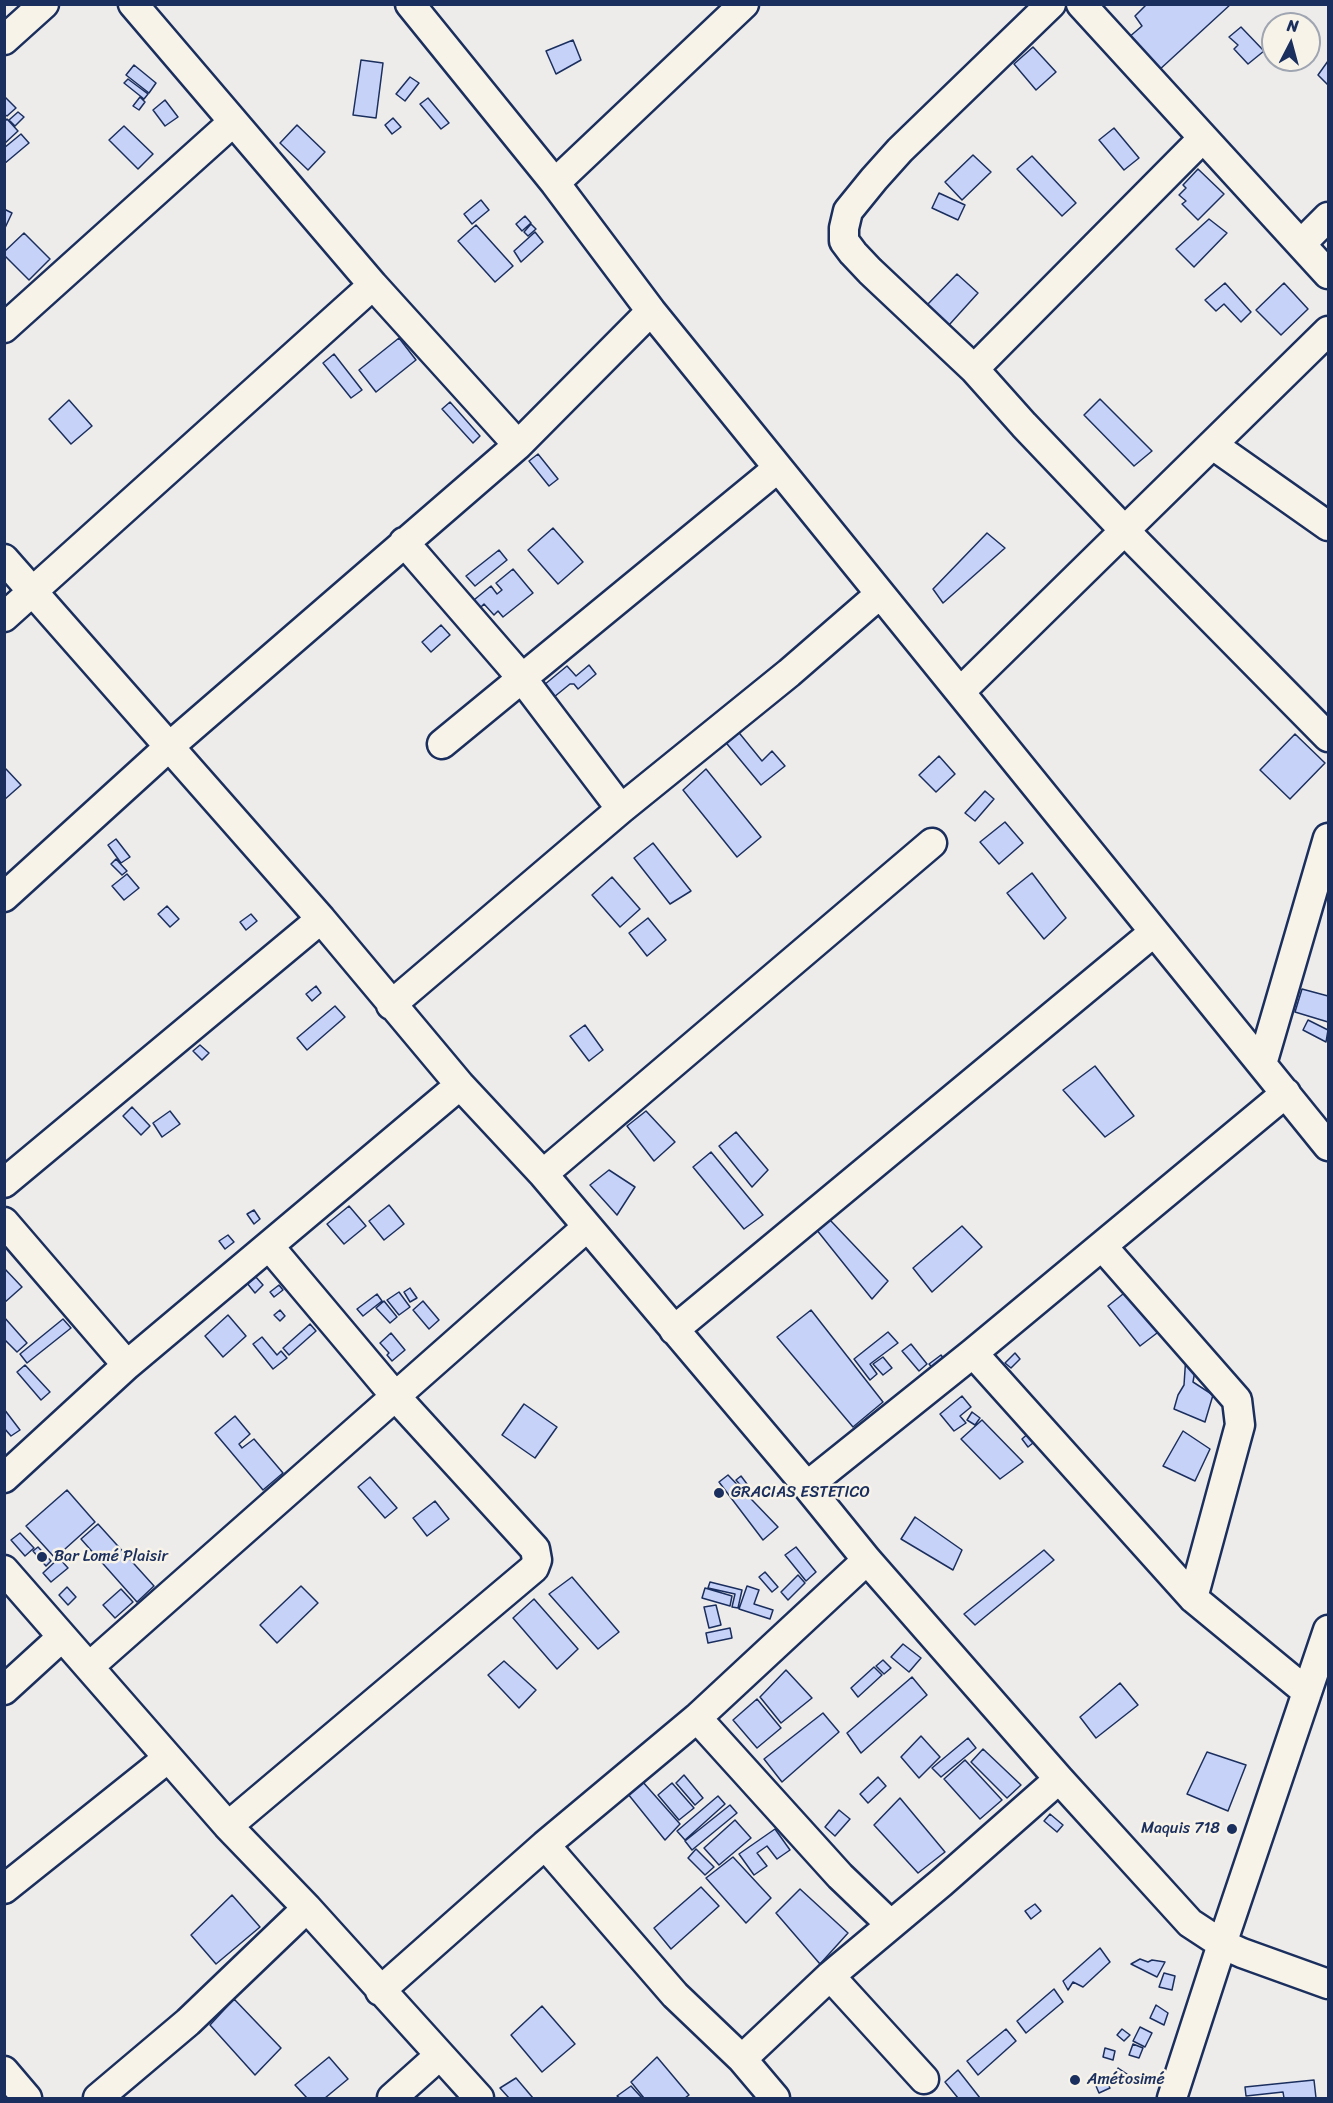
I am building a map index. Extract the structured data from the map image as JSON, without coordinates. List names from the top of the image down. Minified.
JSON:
{"places":["GRACIAS ESTETICO","Bar Lomé Plaisir","Maquis 718","Amétosimé"],"north":"top"}
